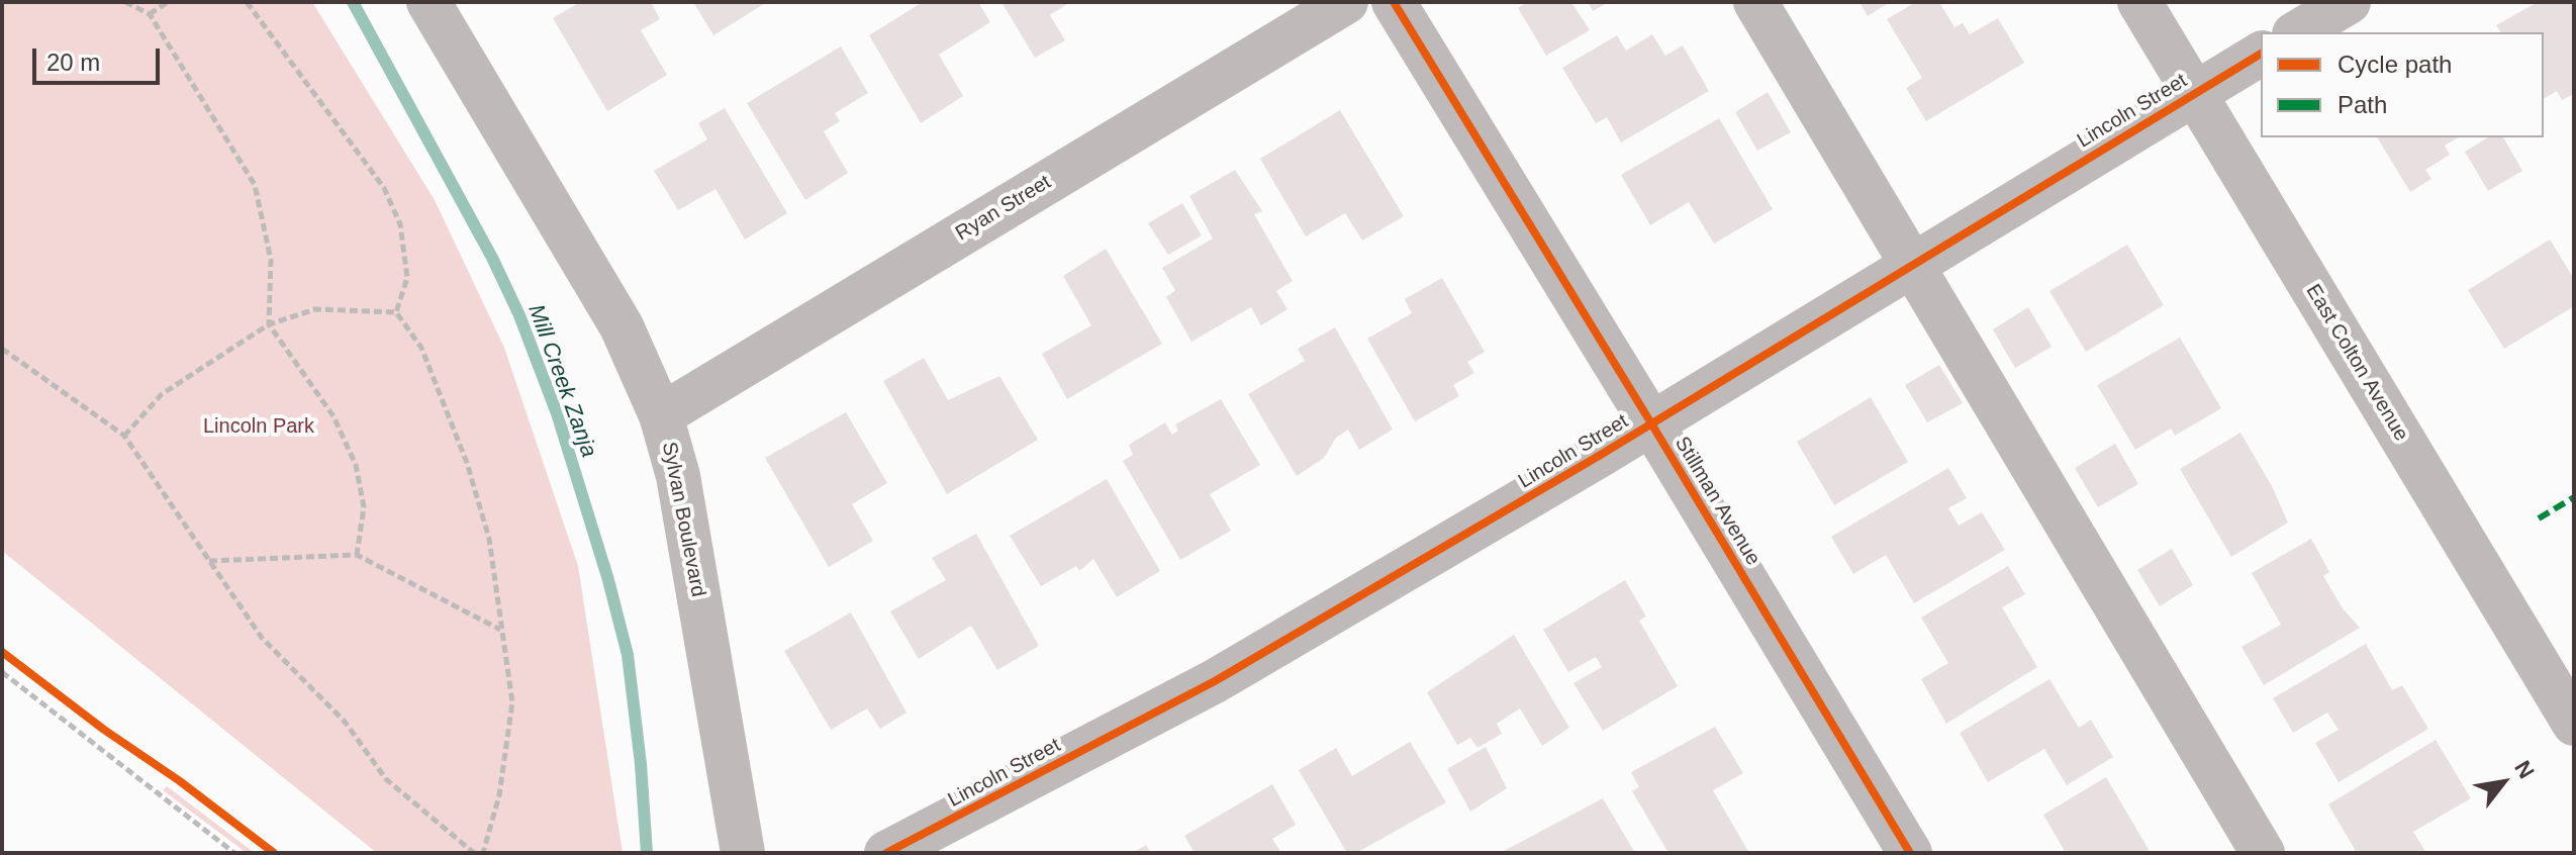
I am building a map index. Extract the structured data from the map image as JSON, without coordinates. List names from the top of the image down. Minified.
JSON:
{"streets":{"street":["Lincoln Street","Ryan Street","East Colton Avenue","Stillman Avenue","Sylvan Boulevard"]},"crossings":[["Lincoln Street","East Colton Avenue"],["Lincoln Street","Stillman Avenue"],["Ryan Street","Sylvan Boulevard"]],"water":["Mill Creek Zanja"],"parks":["Lincoln Park"],"legend":["Cycle path","Path"],"scale_bar":"20 m","north":"top right"}
